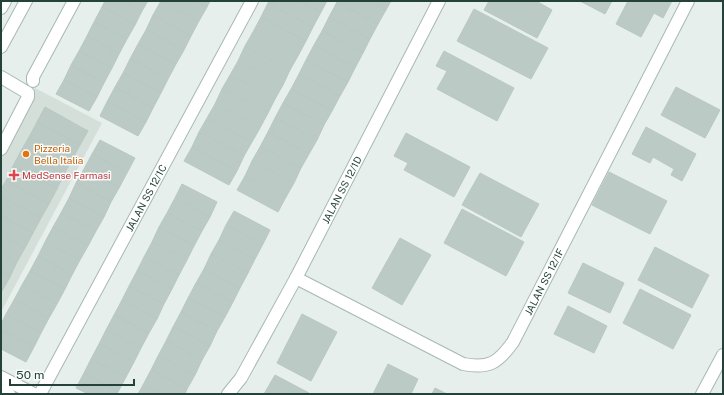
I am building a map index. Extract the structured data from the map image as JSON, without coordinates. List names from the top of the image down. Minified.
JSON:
{"streets":{"street":["JALAN SS 12/1D","JALAN SS 12/1C","JALAN SS 12/1F"]},"crossings":[["JALAN SS 12/1D","JALAN SS 12/1F"]],"places":{"other":["Pizzeria Bella Italia"],"health":["MedSense Farmasi"]},"scale_bar":"50 m"}
